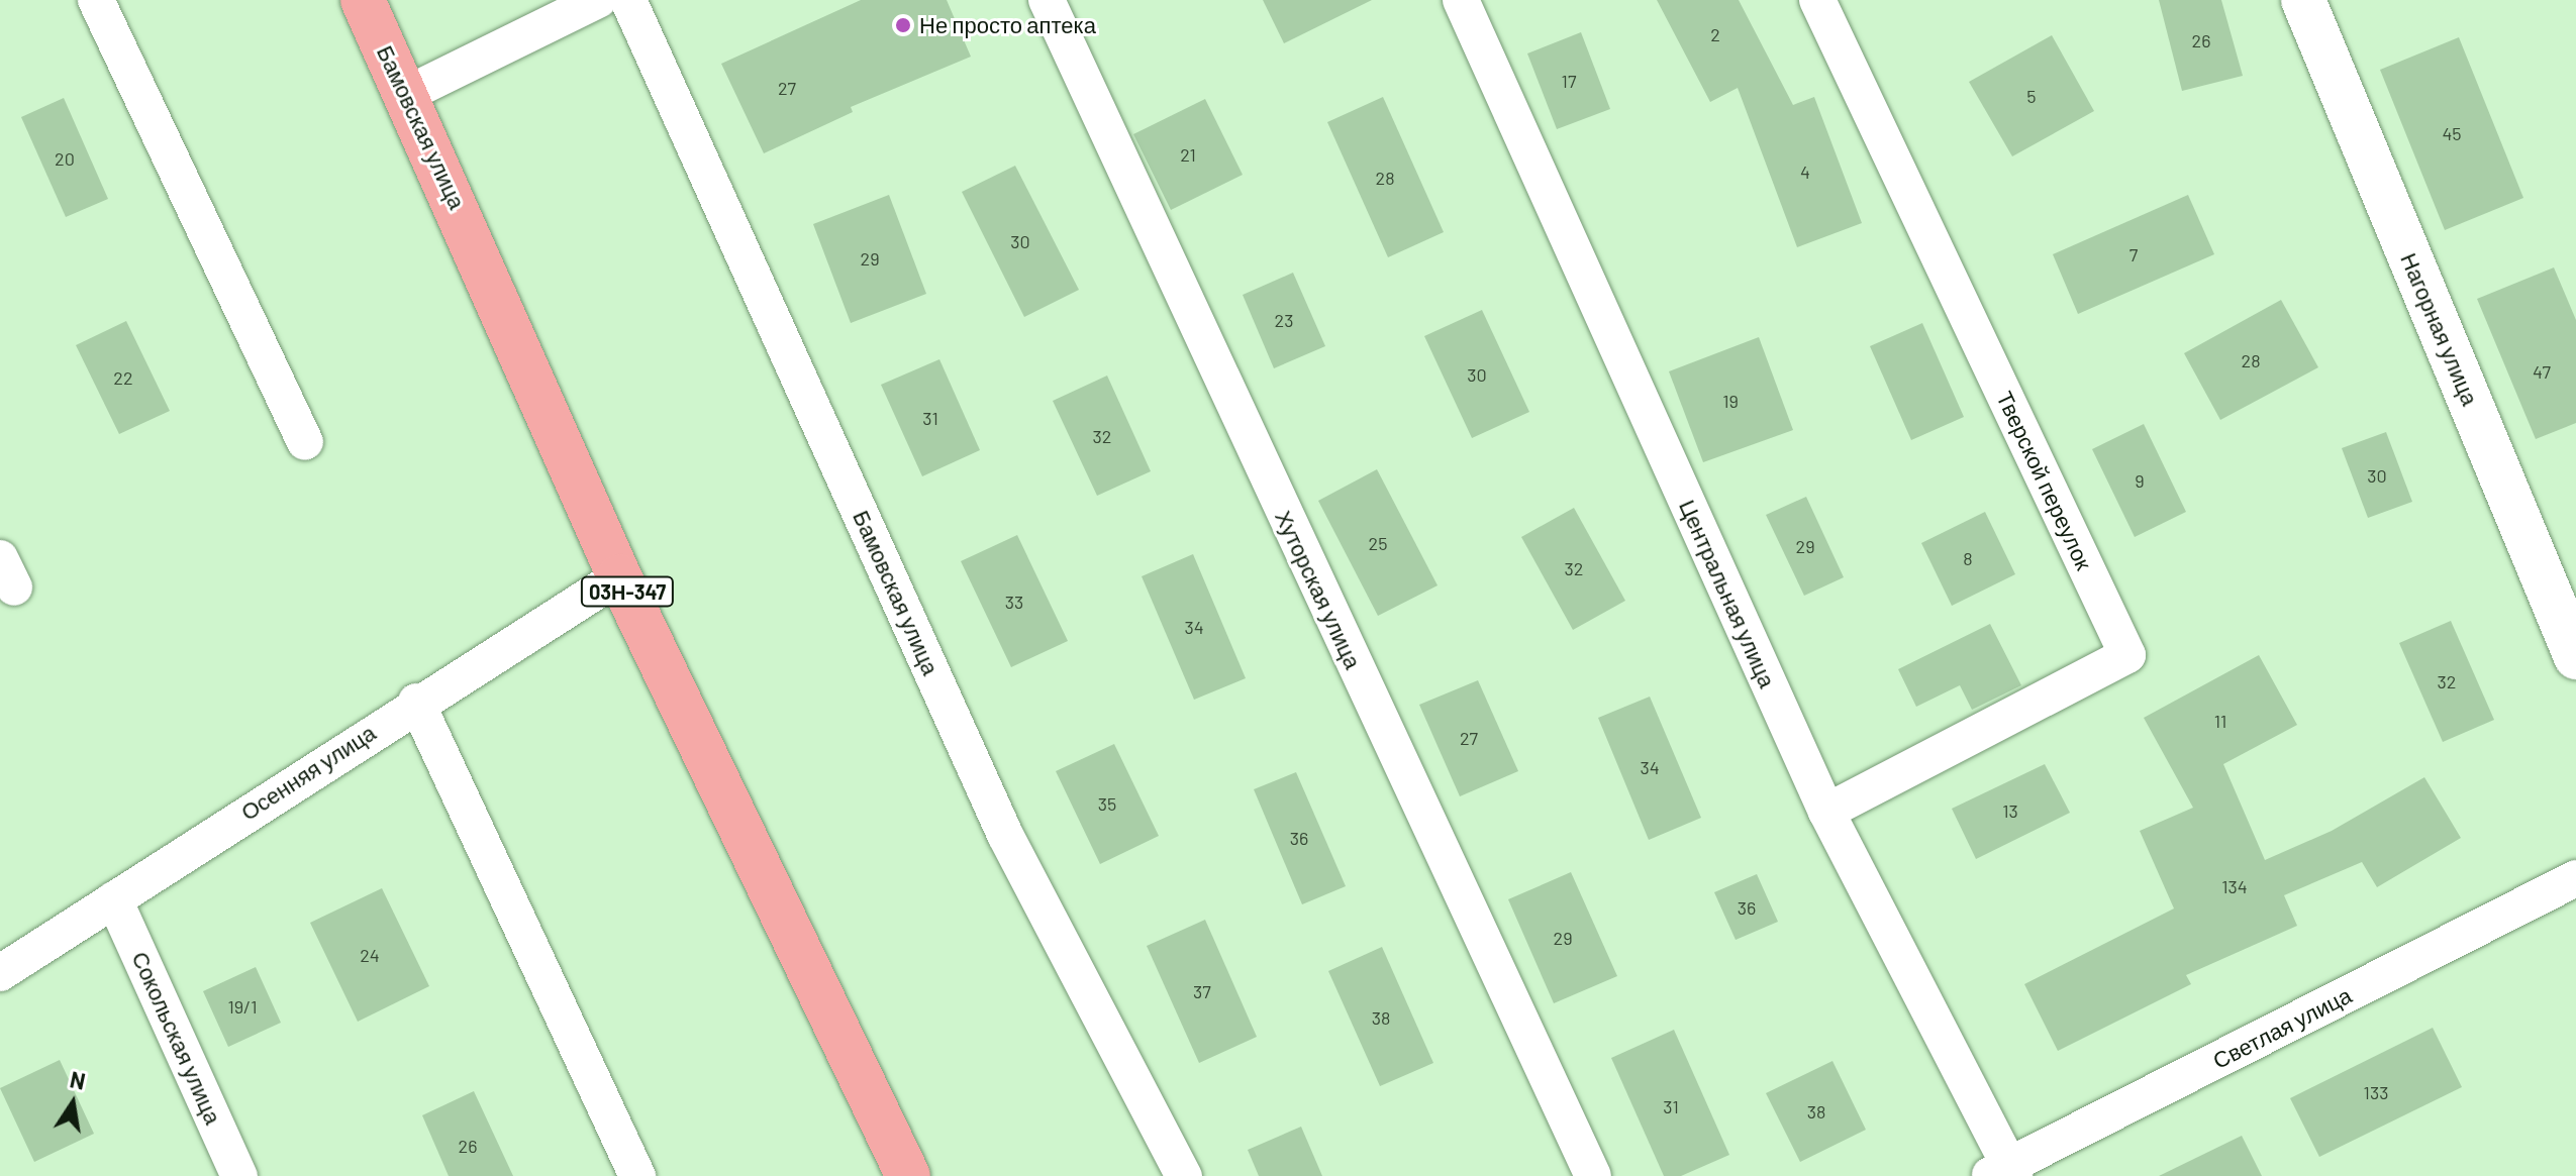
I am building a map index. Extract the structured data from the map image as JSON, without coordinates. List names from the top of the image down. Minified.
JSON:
{"streets":{"main road":["Бамовская улица","03Н-347"],"street":["Нагорная улица","Тверской переулок","Хуторская улица","Центральная улица","Осенняя улица","Светлая улица","Сокольская улица"]},"crossings":[["Бамовская улица","Осенняя улица"],["Тверской переулок","Центральная улица"],["Центральная улица","Светлая улица"],["Осенняя улица","Сокольская улица"]],"places":["Не просто аптека"],"house_numbers":["2","26","17","27","5","45","21","20","4","28","30","7","29","23","28","47","30","22","19","31","32","30","9","25","29","8","32","33","34","32","11","27","34","35","13","36","134","36","29","24","37","19/1","38","133","31","38","26"],"north":"top"}
